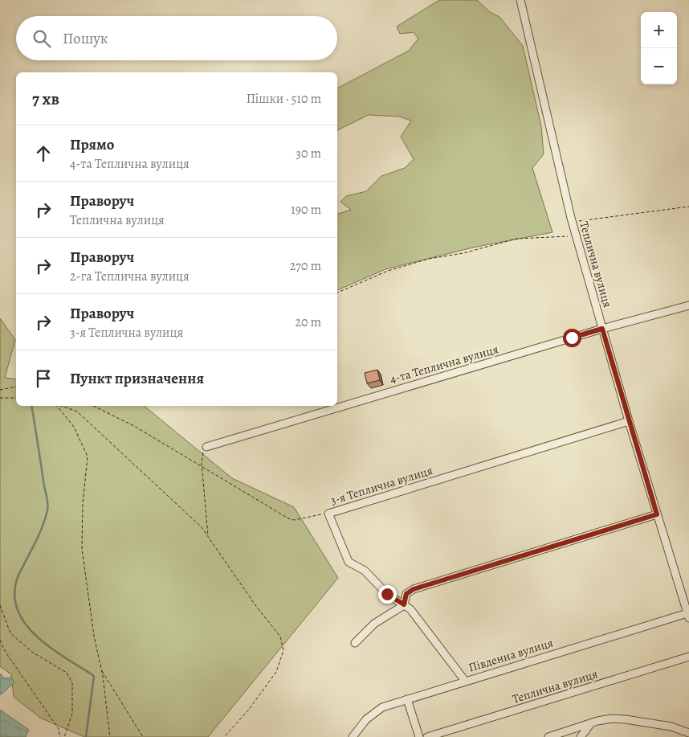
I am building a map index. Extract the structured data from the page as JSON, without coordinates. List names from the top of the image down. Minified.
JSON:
{"streets":{"street":["Теплична вулиця","4-та Теплична вулиця","3-я Теплична вулиця","Південна вулиця"]},"crossings":[["Теплична вулиця","4-та Теплична вулиця"],["Теплична вулиця","3-я Теплична вулиця"],["Теплична вулиця","Південна вулиця"],["3-я Теплична вулиця","Південна вулиця"]],"page":{"map_buttons":["+","−"],"search":"Пошук","heading":["7 хв","Пішки · 510 m"],"list":[["Прямо","4-та Теплична вулиця","30 m"],["Праворуч","Теплична вулиця","190 m"],["Праворуч","2-га Теплична вулиця","270 m"],["Праворуч","3-я Теплична вулиця","20 m"],"Пункт призначення"]}}
